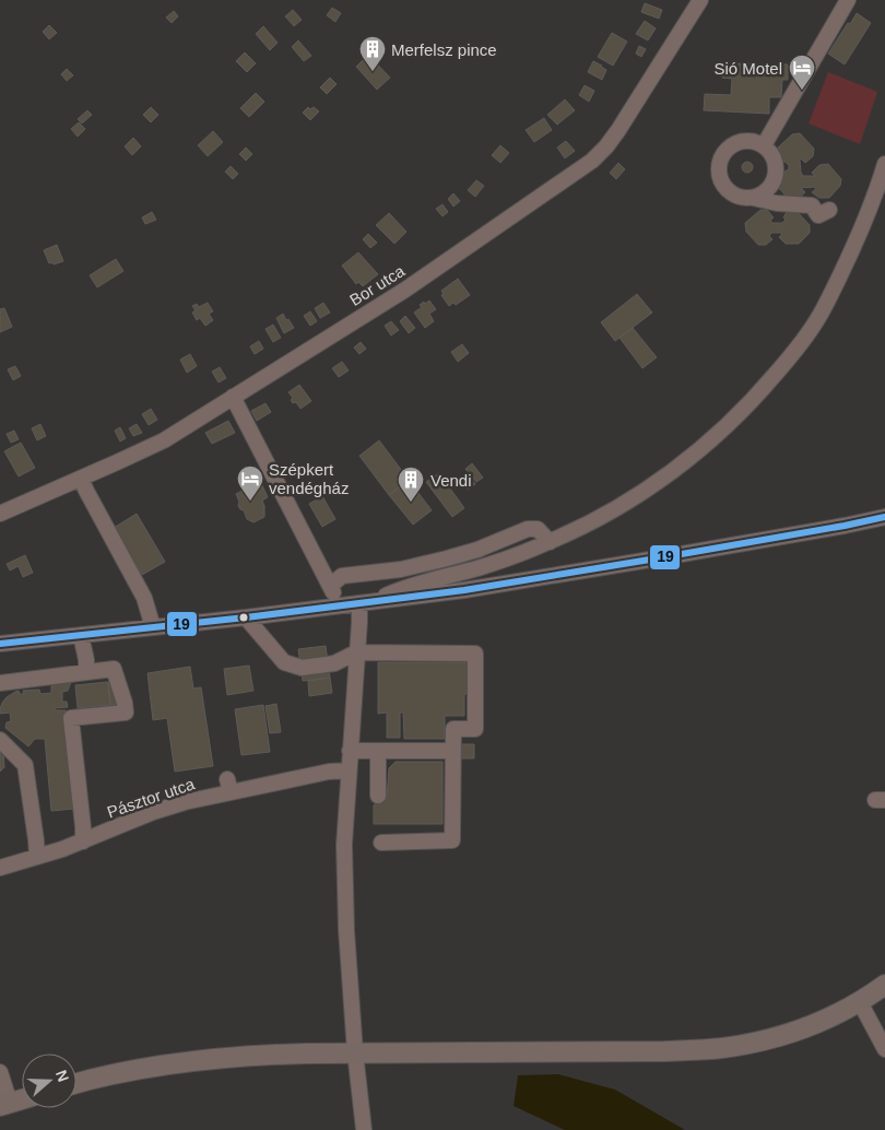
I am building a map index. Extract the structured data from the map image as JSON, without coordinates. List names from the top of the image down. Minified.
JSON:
{"streets":{"street":["Bor utca","Pásztor utca"]},"places":{"building":["Merfelsz pince","Vendi"],"hotel":["Sió Motel","Szépkert vendégház"]},"lines":["transit line 19"],"north":"right"}
